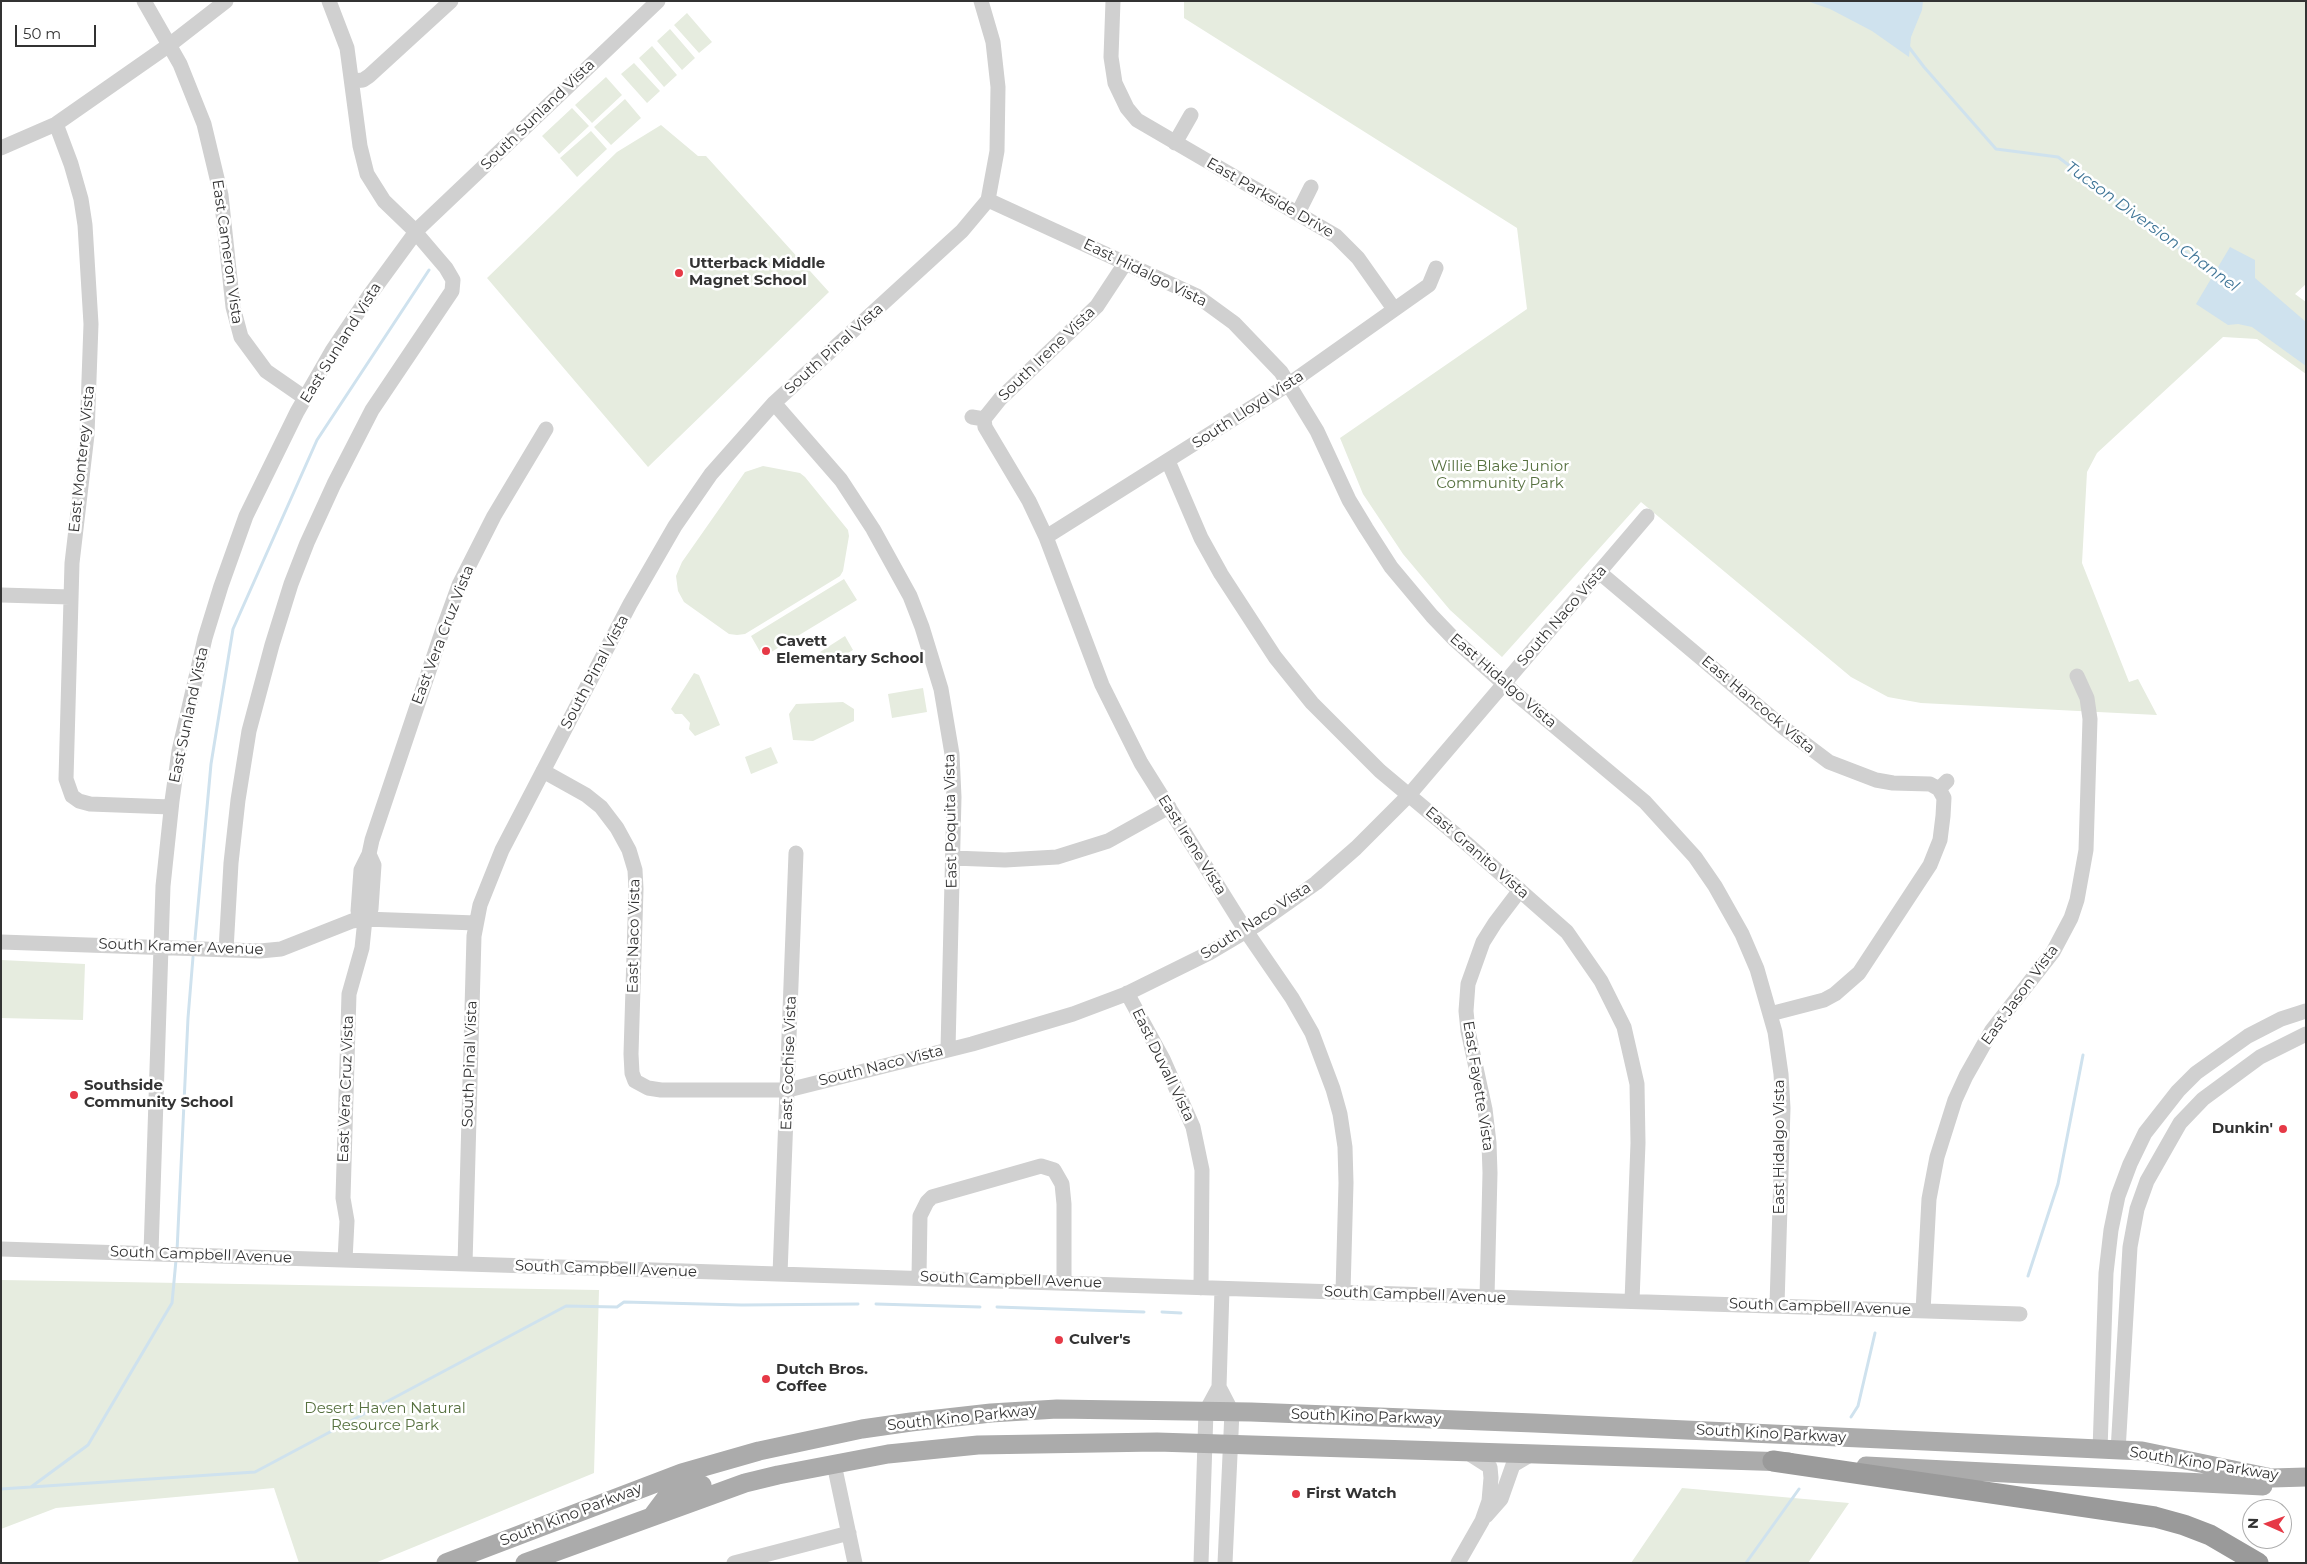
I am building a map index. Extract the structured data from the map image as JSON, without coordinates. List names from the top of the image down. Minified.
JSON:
{"streets":{"main road":["South Kino Parkway"],"street":["South Sunland Vista","East Parkside Drive","East Cameron Vista","East Hidalgo Vista","East Sunland Vista","South Pinal Vista","South Irene Vista","South Lloyd Vista","East Monterey Vista","South Naco Vista","East Vera Cruz Vista","East Hancock Vista","East Poquita Vista","East Irene Vista","East Granito Vista","East Naco Vista","South Kramer Avenue","East Jason Vista","East Cochise Vista","East Duvall Vista","East Fayette Vista","South Campbell Avenue"]},"crossings":[["South Sunland Vista","East Sunland Vista"],["East Parkside Drive","South Lloyd Vista"],["East Cameron Vista","East Sunland Vista"],["East Hidalgo Vista","South Pinal Vista"],["East Hidalgo Vista","South Irene Vista"],["East Hidalgo Vista","South Lloyd Vista"],["East Hidalgo Vista","South Naco Vista"],["East Hidalgo Vista","East Hancock Vista"],["East Hidalgo Vista","South Campbell Avenue"],["East Sunland Vista","East Monterey Vista"],["East Sunland Vista","South Kramer Avenue"],["East Sunland Vista","South Campbell Avenue"],["South Pinal Vista","East Poquita Vista"],["South Pinal Vista","East Naco Vista"],["South Pinal Vista","South Kramer Avenue"],["South Pinal Vista","South Campbell Avenue"],["South Irene Vista","East Irene Vista"],["South Lloyd Vista","East Irene Vista"],["South Lloyd Vista","East Granito Vista"],["South Naco Vista","East Hancock Vista"],["South Naco Vista","East Poquita Vista"],["South Naco Vista","East Irene Vista"],["South Naco Vista","East Granito Vista"],["South Naco Vista","East Naco Vista"],["South Naco Vista","East Cochise Vista"],["South Naco Vista","East Duvall Vista"],["East Vera Cruz Vista","South Kramer Avenue"],["East Vera Cruz Vista","South Campbell Avenue"],["East Irene Vista","South Campbell Avenue"],["East Granito Vista","East Fayette Vista"],["East Granito Vista","South Campbell Avenue"],["East Jason Vista","South Campbell Avenue"],["East Cochise Vista","South Campbell Avenue"],["East Duvall Vista","South Campbell Avenue"],["East Fayette Vista","South Campbell Avenue"]],"water":["Tucson Diversion Channel"],"parks":["Willie Blake Junior Community Park","Desert Haven Natural Resource Park"],"places":["Utterback Middle Magnet School","Cavett Elementary School","Southside Community School","Dunkin'","Culver's","Dutch Bros. Coffee","First Watch"],"scale_bar":"50 m","north":"left"}
